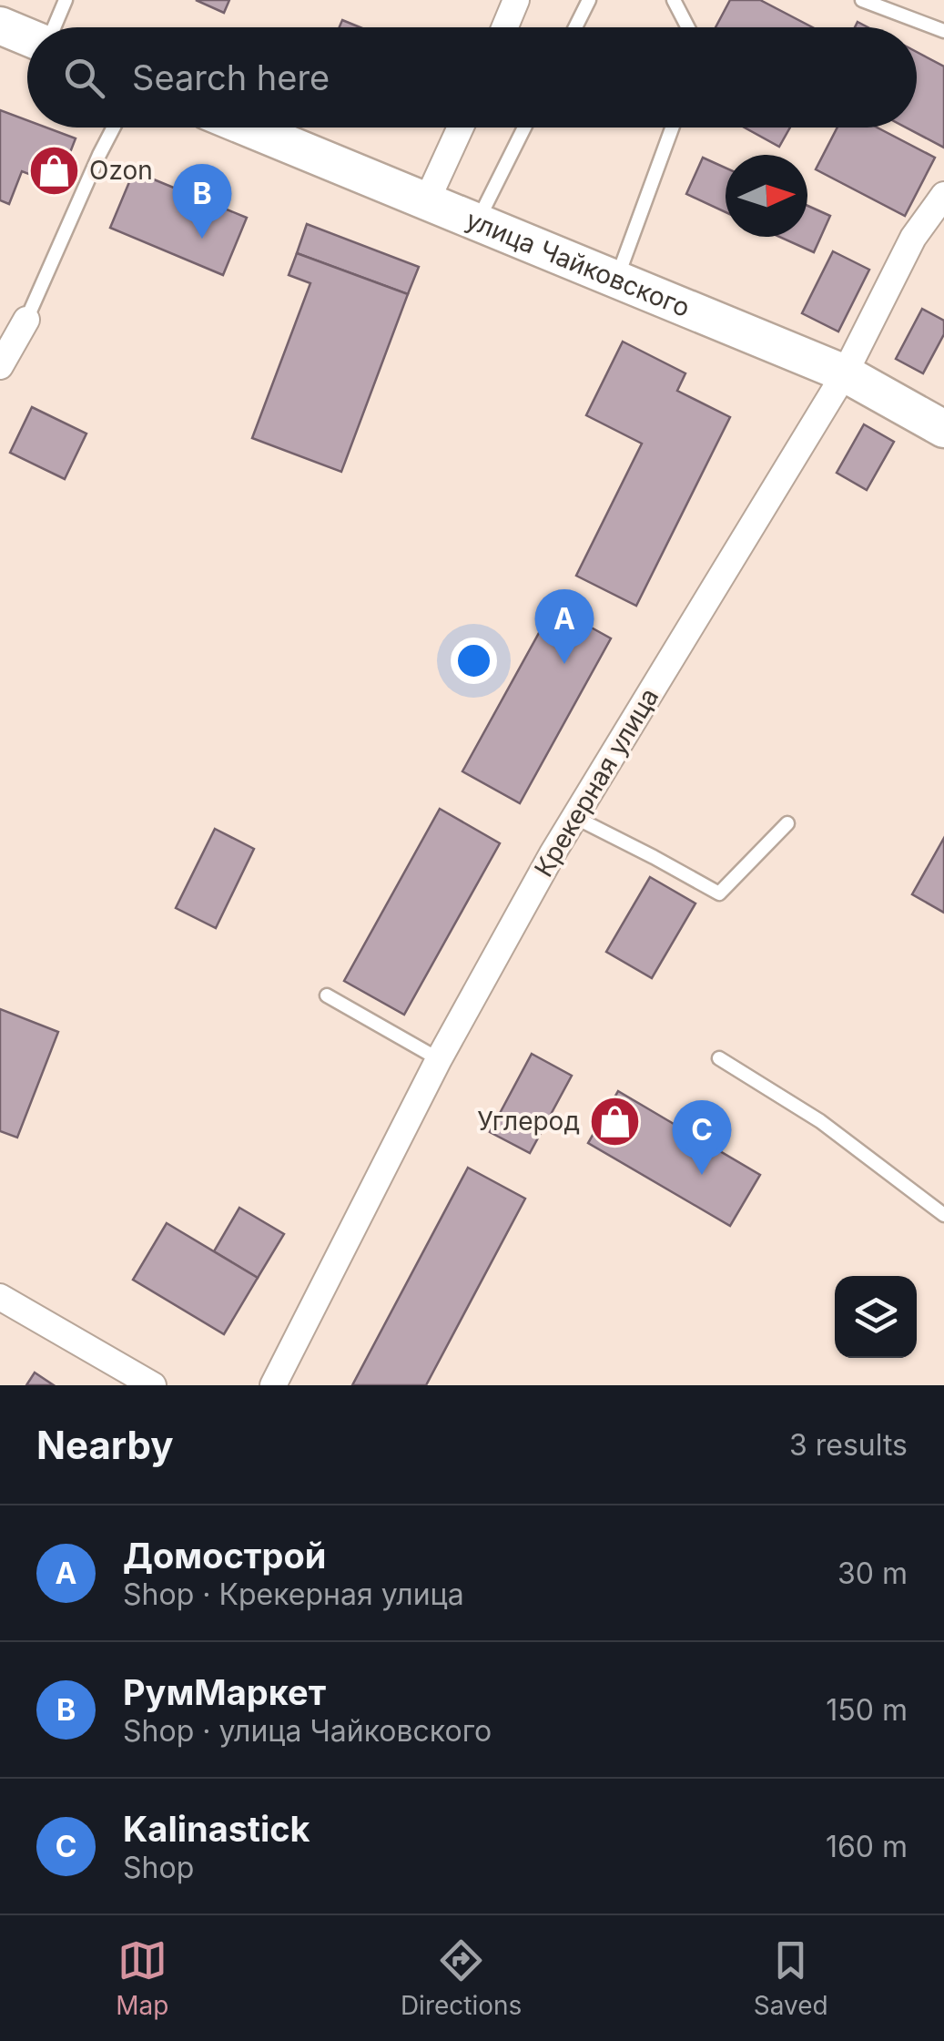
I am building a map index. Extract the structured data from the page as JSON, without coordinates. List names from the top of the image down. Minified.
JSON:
{"streets":{"main road":["улица Чайковского"],"street":["Крекерная улица"]},"crossings":[["улица Чайковского","Крекерная улица"]],"places":{"shop":["Ozon","Углерод"]},"north":"right","page":{"search":"Search here","pins":["B","A","C"],"heading":["Nearby","3 results"],"list":[{"mark":"A","name":"Домострой","note":"Shop · Крекерная улица","value":"30 m"},{"mark":"B","name":"РумМаркет","note":"Shop · улица Чайковского","value":"150 m"},{"mark":"C","name":"Kalinastick","note":"Shop","value":"160 m"}],"nav":["Map","Directions","Saved"]}}
